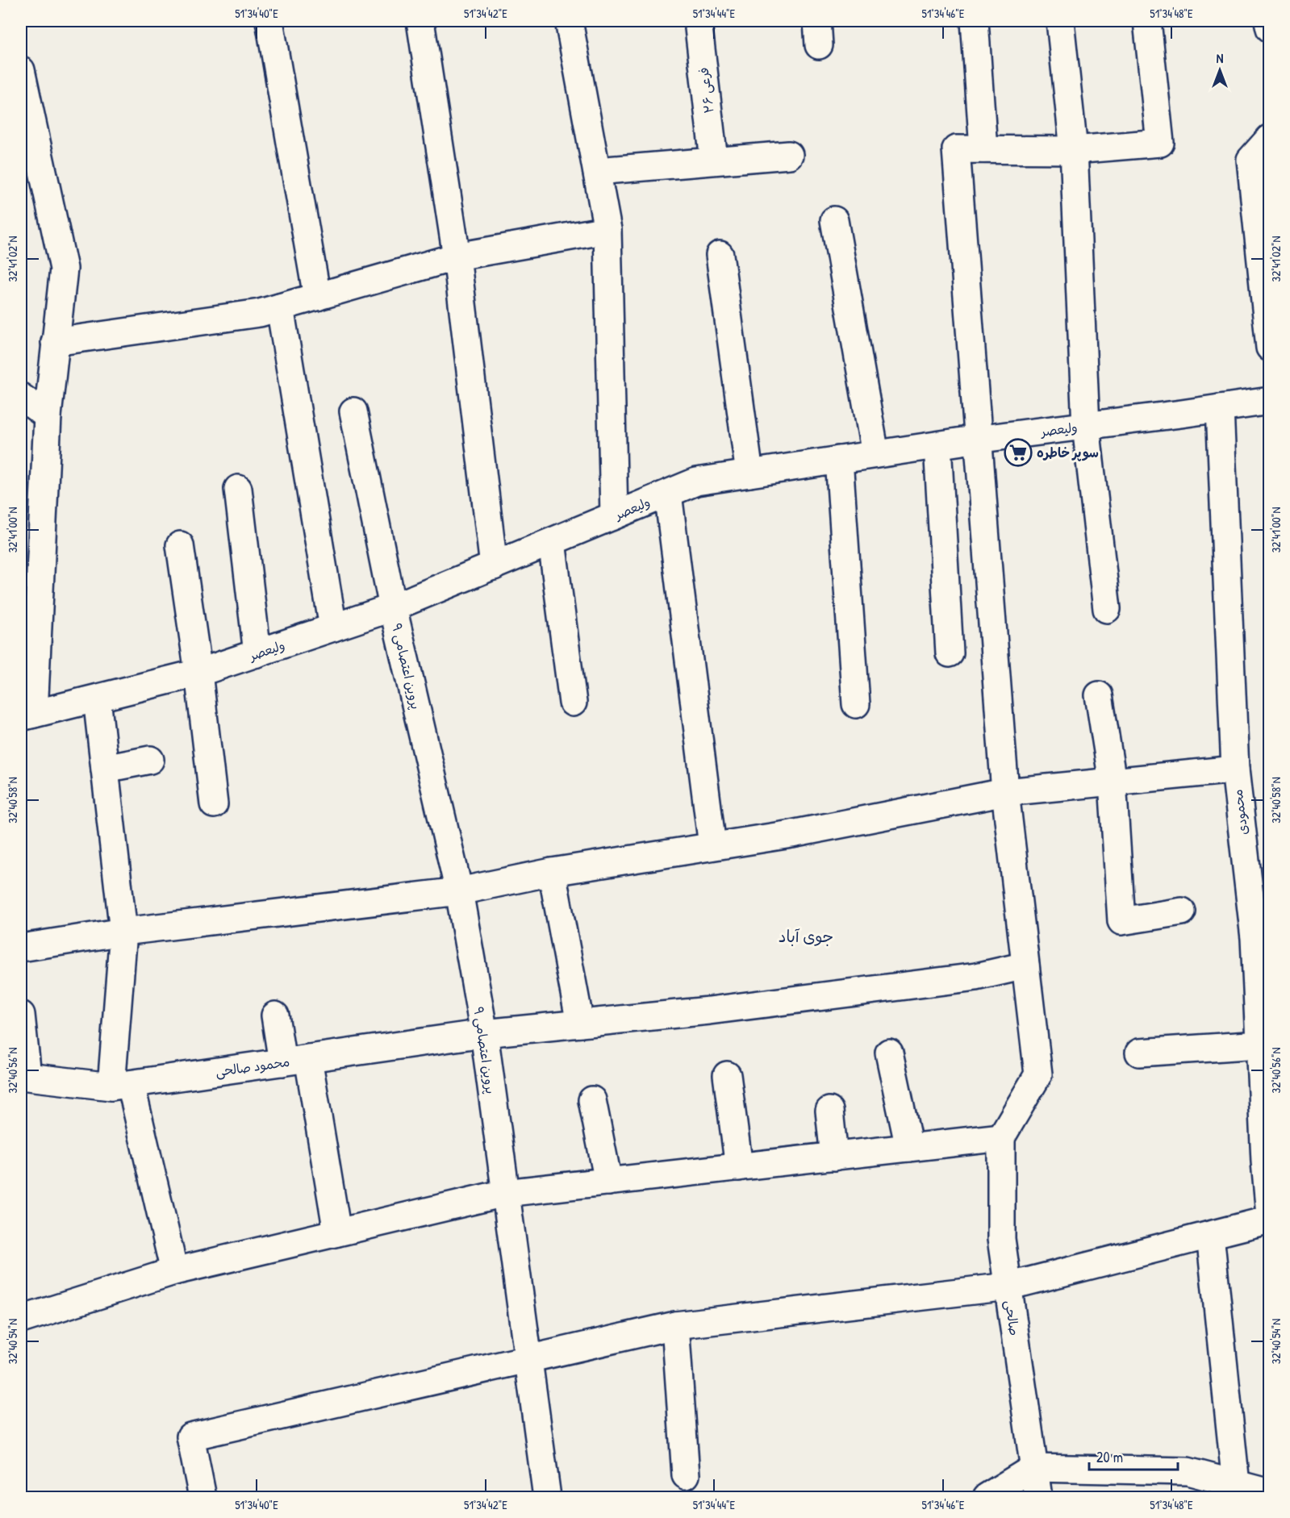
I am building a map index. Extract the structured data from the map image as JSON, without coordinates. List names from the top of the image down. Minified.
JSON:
{"streets":{"street":["فرعی ۲۶","ولیعصر","پروین اعتصامی ۹","محمودی","محمود صالحی","صالحی"]},"crossings":[["ولیعصر","پروین اعتصامی ۹"],["ولیعصر","محمودی"],["پروین اعتصامی ۹","محمود صالحی"]],"districts":["جوی آباد"],"places":{"supermarket":["سوپر خاطره"]},"scale_bar":"20 m","north":"top","coordinates":["51°34'40\"E","51°34'42\"E","51°34'44\"E","51°34'46\"E","51°34'48\"E","32°41'02\"N","32°41'00\"N","32°40'58\"N","32°40'56\"N","32°40'54\"N"]}
